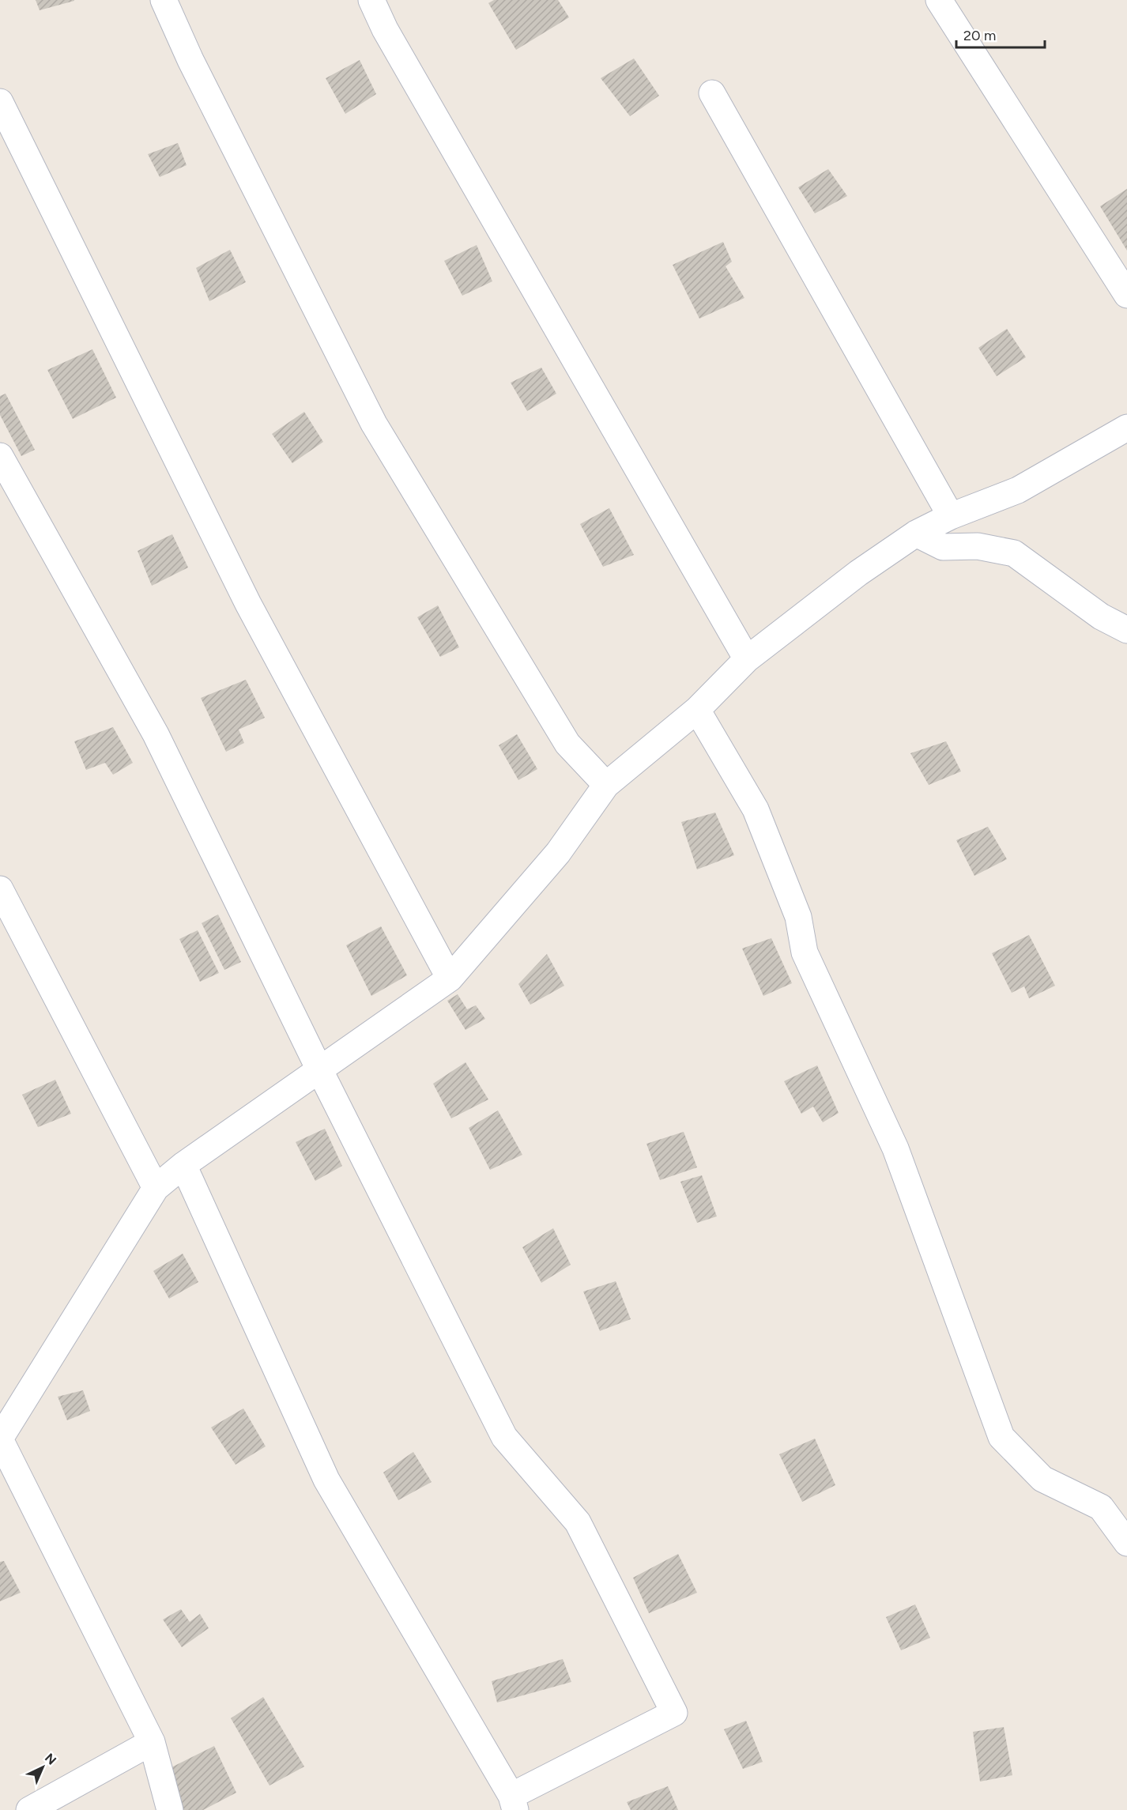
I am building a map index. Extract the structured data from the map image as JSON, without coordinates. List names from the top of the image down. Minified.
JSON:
{"scale_bar":"20 m","north":"top right"}
